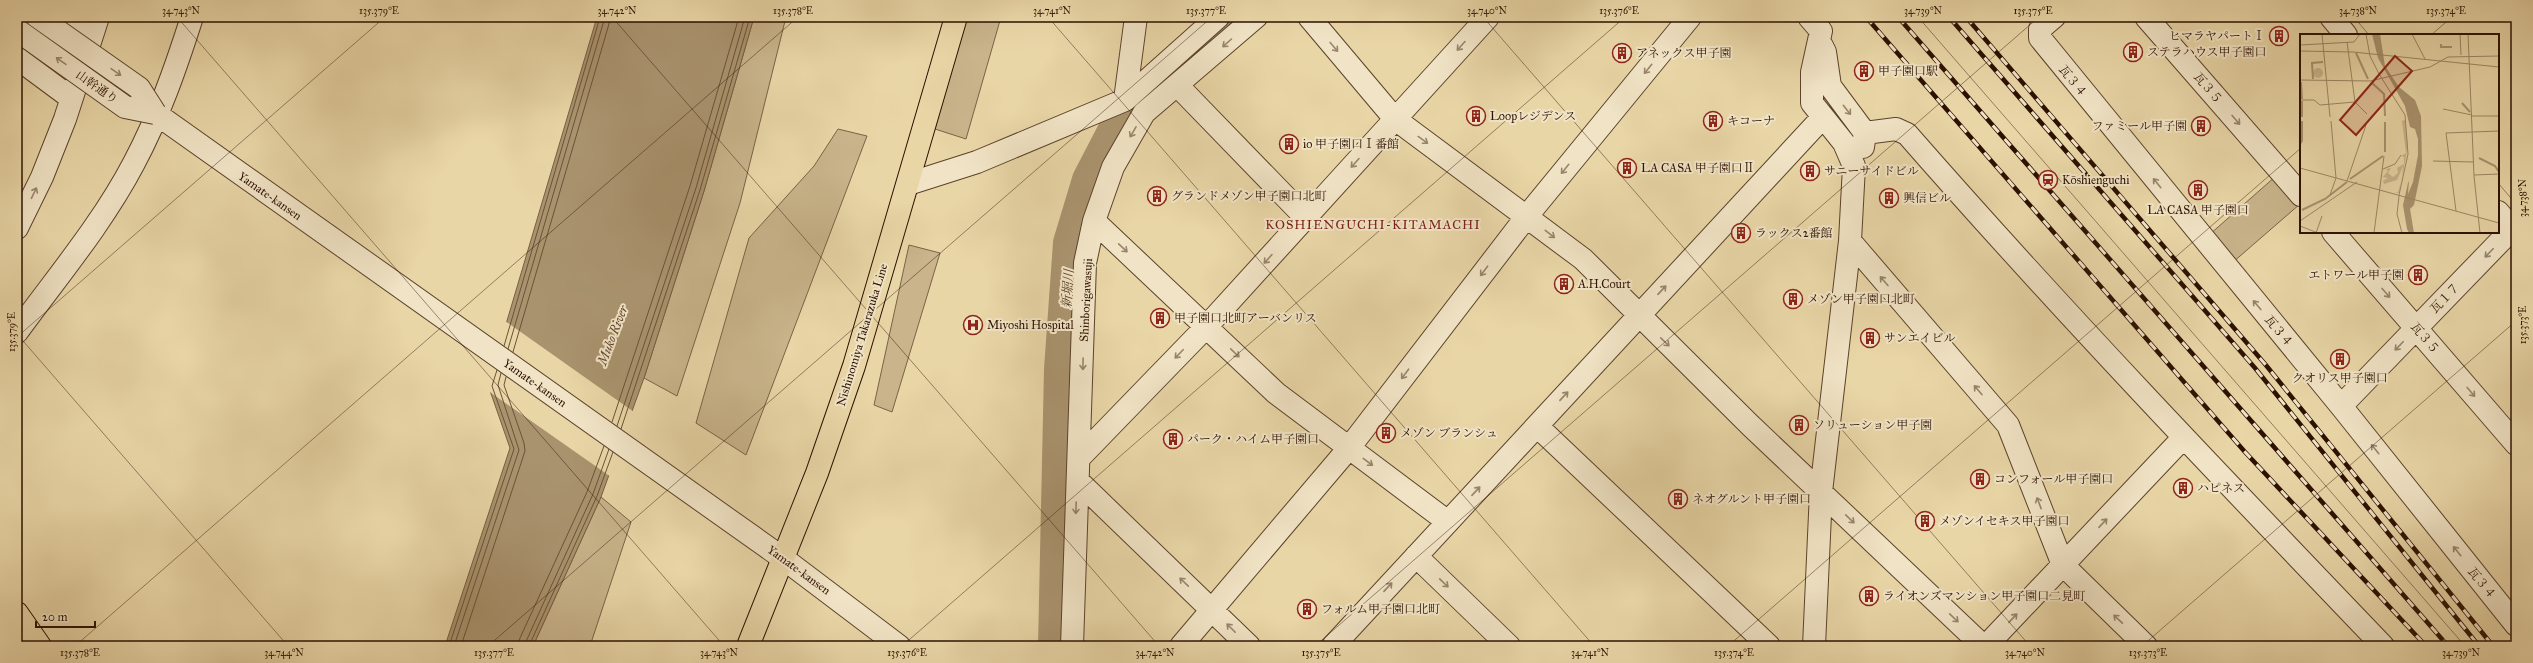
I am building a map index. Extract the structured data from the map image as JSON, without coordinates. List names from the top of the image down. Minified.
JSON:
{"streets":{"main road":["Nishinomiya Takarazuka Line"],"street":["瓦３４","山幹通り","瓦３５","Yamate-kansen","瓦１７","Shinborigawasuji"]},"crossings":[["瓦３４","瓦１７"],["山幹通り","Yamate-kansen"],["瓦３５","瓦１７"],["Yamate-kansen","Nishinomiya Takarazuka Line"]],"one_way":["瓦３５","瓦１７","Shinborigawasuji"],"districts":["KOSHIENGUCHI-KITAMACHI"],"water":["新堀川","Muko River"],"places":{"building":["ヒマラヤパートⅠ","ステラハウス甲子園口","アネックス甲子園","甲子園口駅","Loopレジデンス","キコーナ","ファミール甲子園","io 甲子園口Ⅰ番館","LA CASA 甲子園口Ⅱ","サニーサイドビル","LA CASA 甲子園口","グランドメゾン甲子園口北町","興信ビル","ラックス2番館","エトワール甲子園","A.H.Court","メゾン甲子園口北町","甲子園口北町アーバンリス","サンエイビル","クオリス甲子園口","ソリューション甲子園","メゾン ブランシュ","パーク・ハイム甲子園口","コンフォール甲子園口","ハピネス","ネオグルント甲子園口","メゾンイセキス甲子園口","ライオンズマンション甲子園口二見町","フォルム甲子園口北町"],"station":["Kōshienguchi"],"hospital":["Miyoshi Hospital"]},"scale_bar":"20 m","coordinates":["34.743°N","135.379°E","34.742°N","135.378°E","34.741°N","135.377°E","34.740°N","135.376°E","34.739°N","135.375°E","34.738°N","135.374°E","135.373°E","34.744°N"]}
